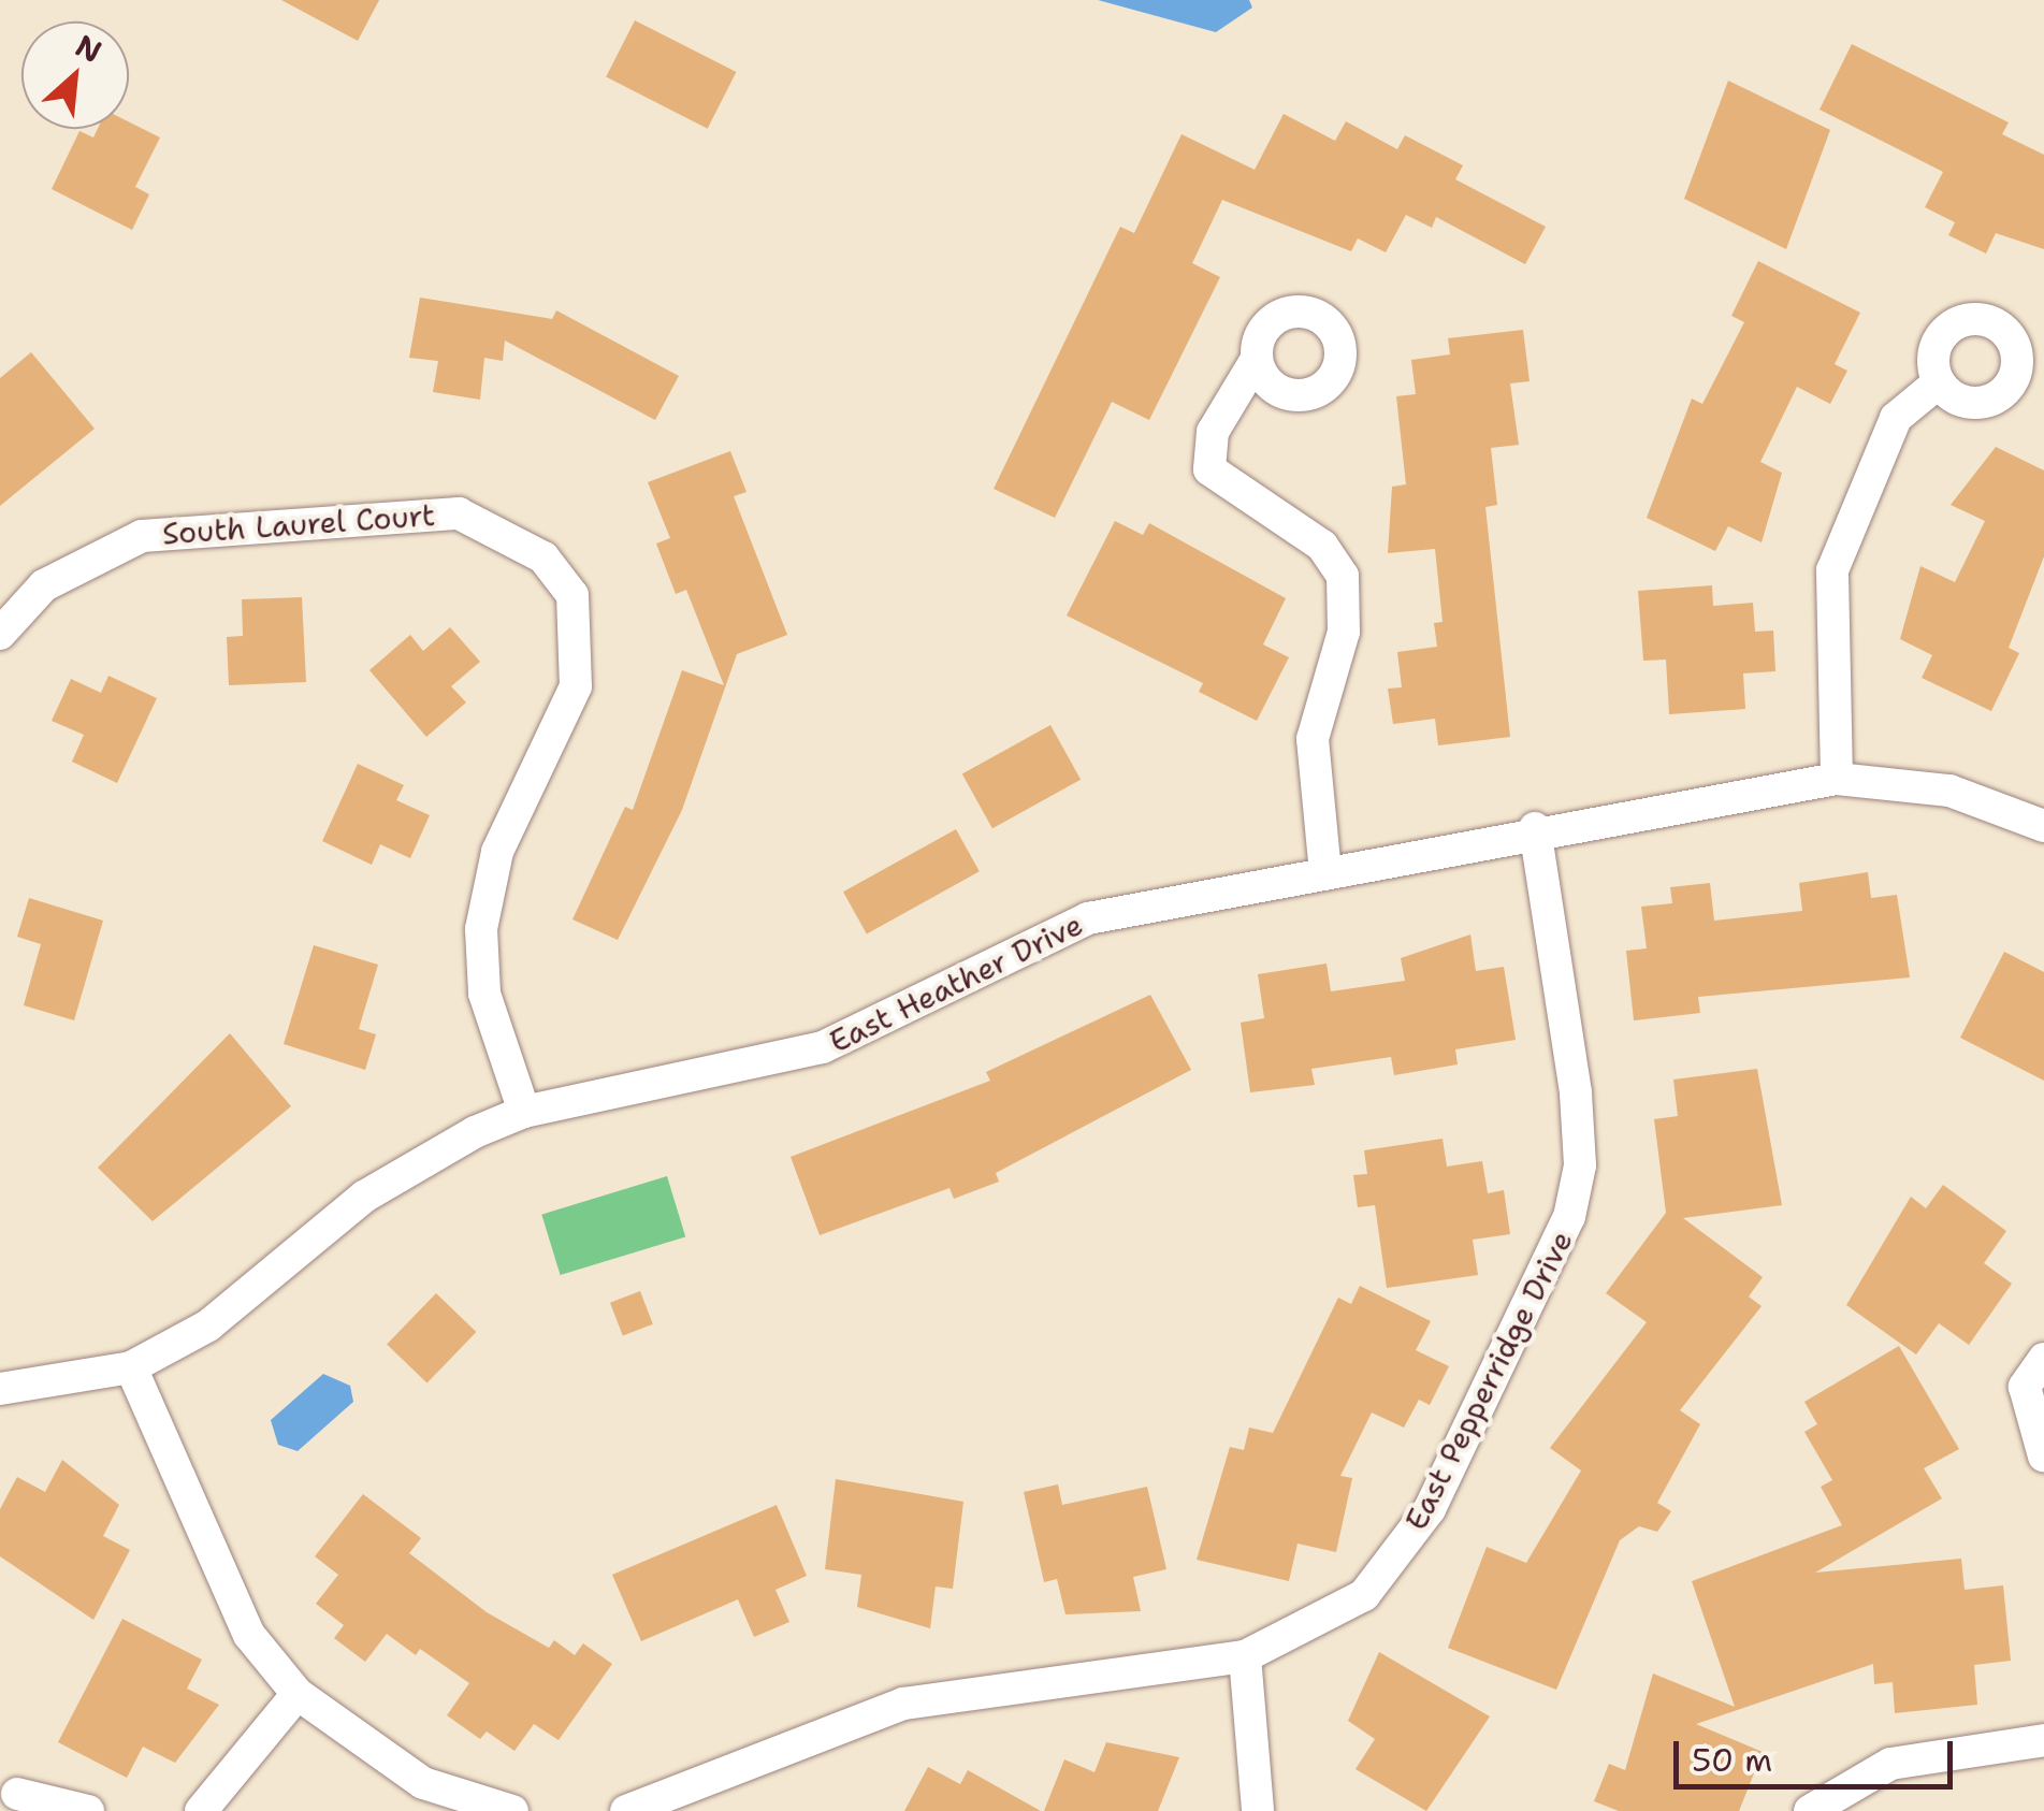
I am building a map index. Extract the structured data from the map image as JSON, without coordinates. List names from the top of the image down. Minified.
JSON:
{"streets":{"street":["South Laurel Court","East Heather Drive","East Pepperridge Drive"]},"crossings":[["South Laurel Court","East Heather Drive"],["East Heather Drive","East Pepperridge Drive"]],"scale_bar":"50 m","north":"top right"}
